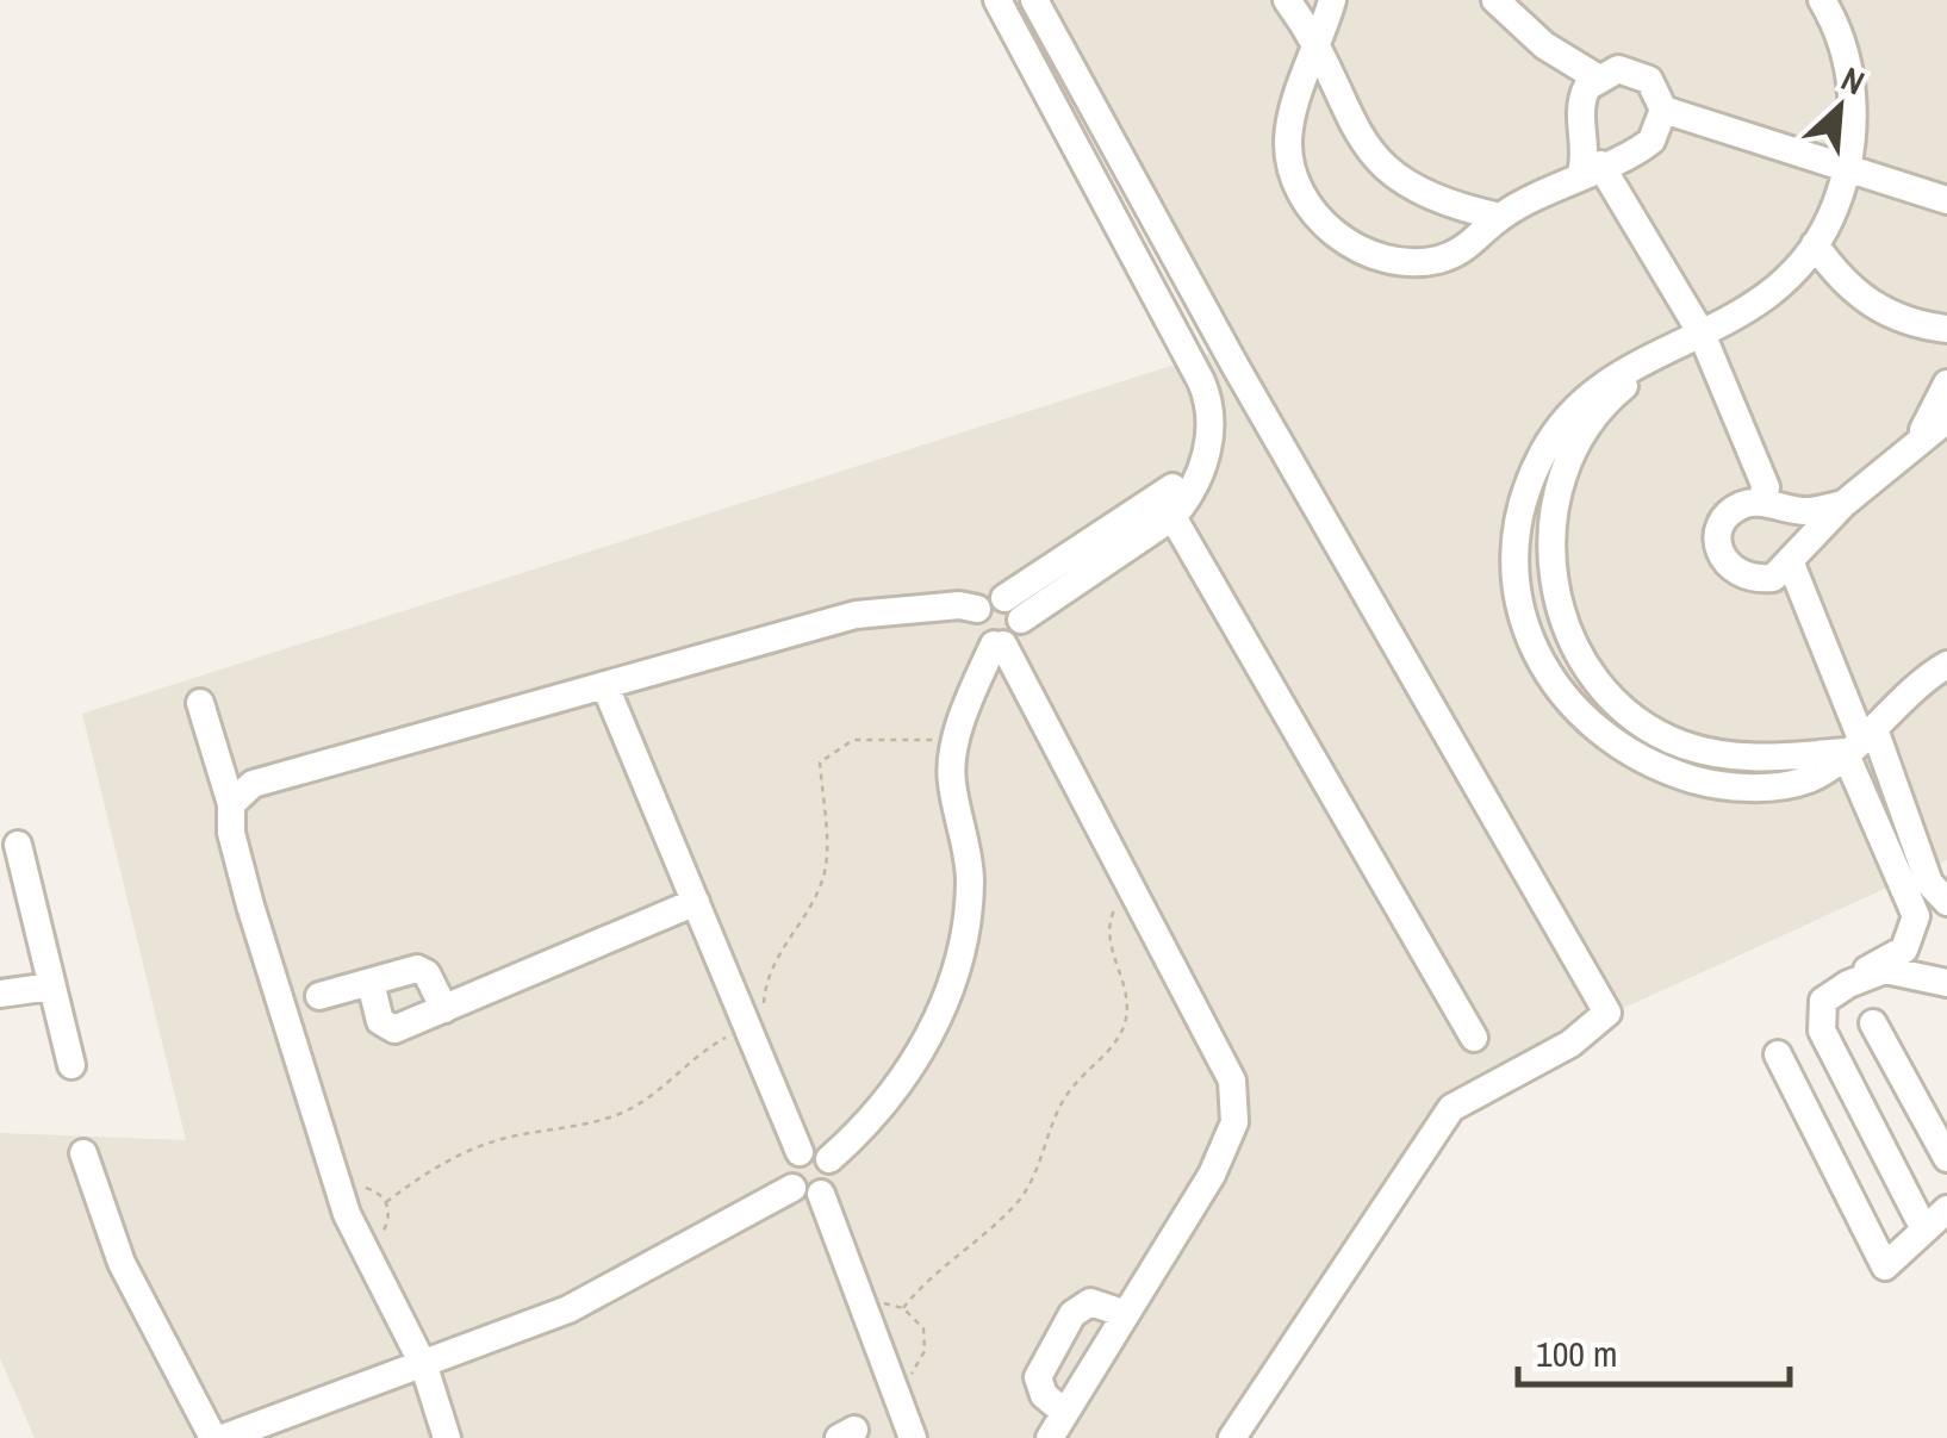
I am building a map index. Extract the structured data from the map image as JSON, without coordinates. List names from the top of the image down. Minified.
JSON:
{"scale_bar":"100 m","north":"top right"}
